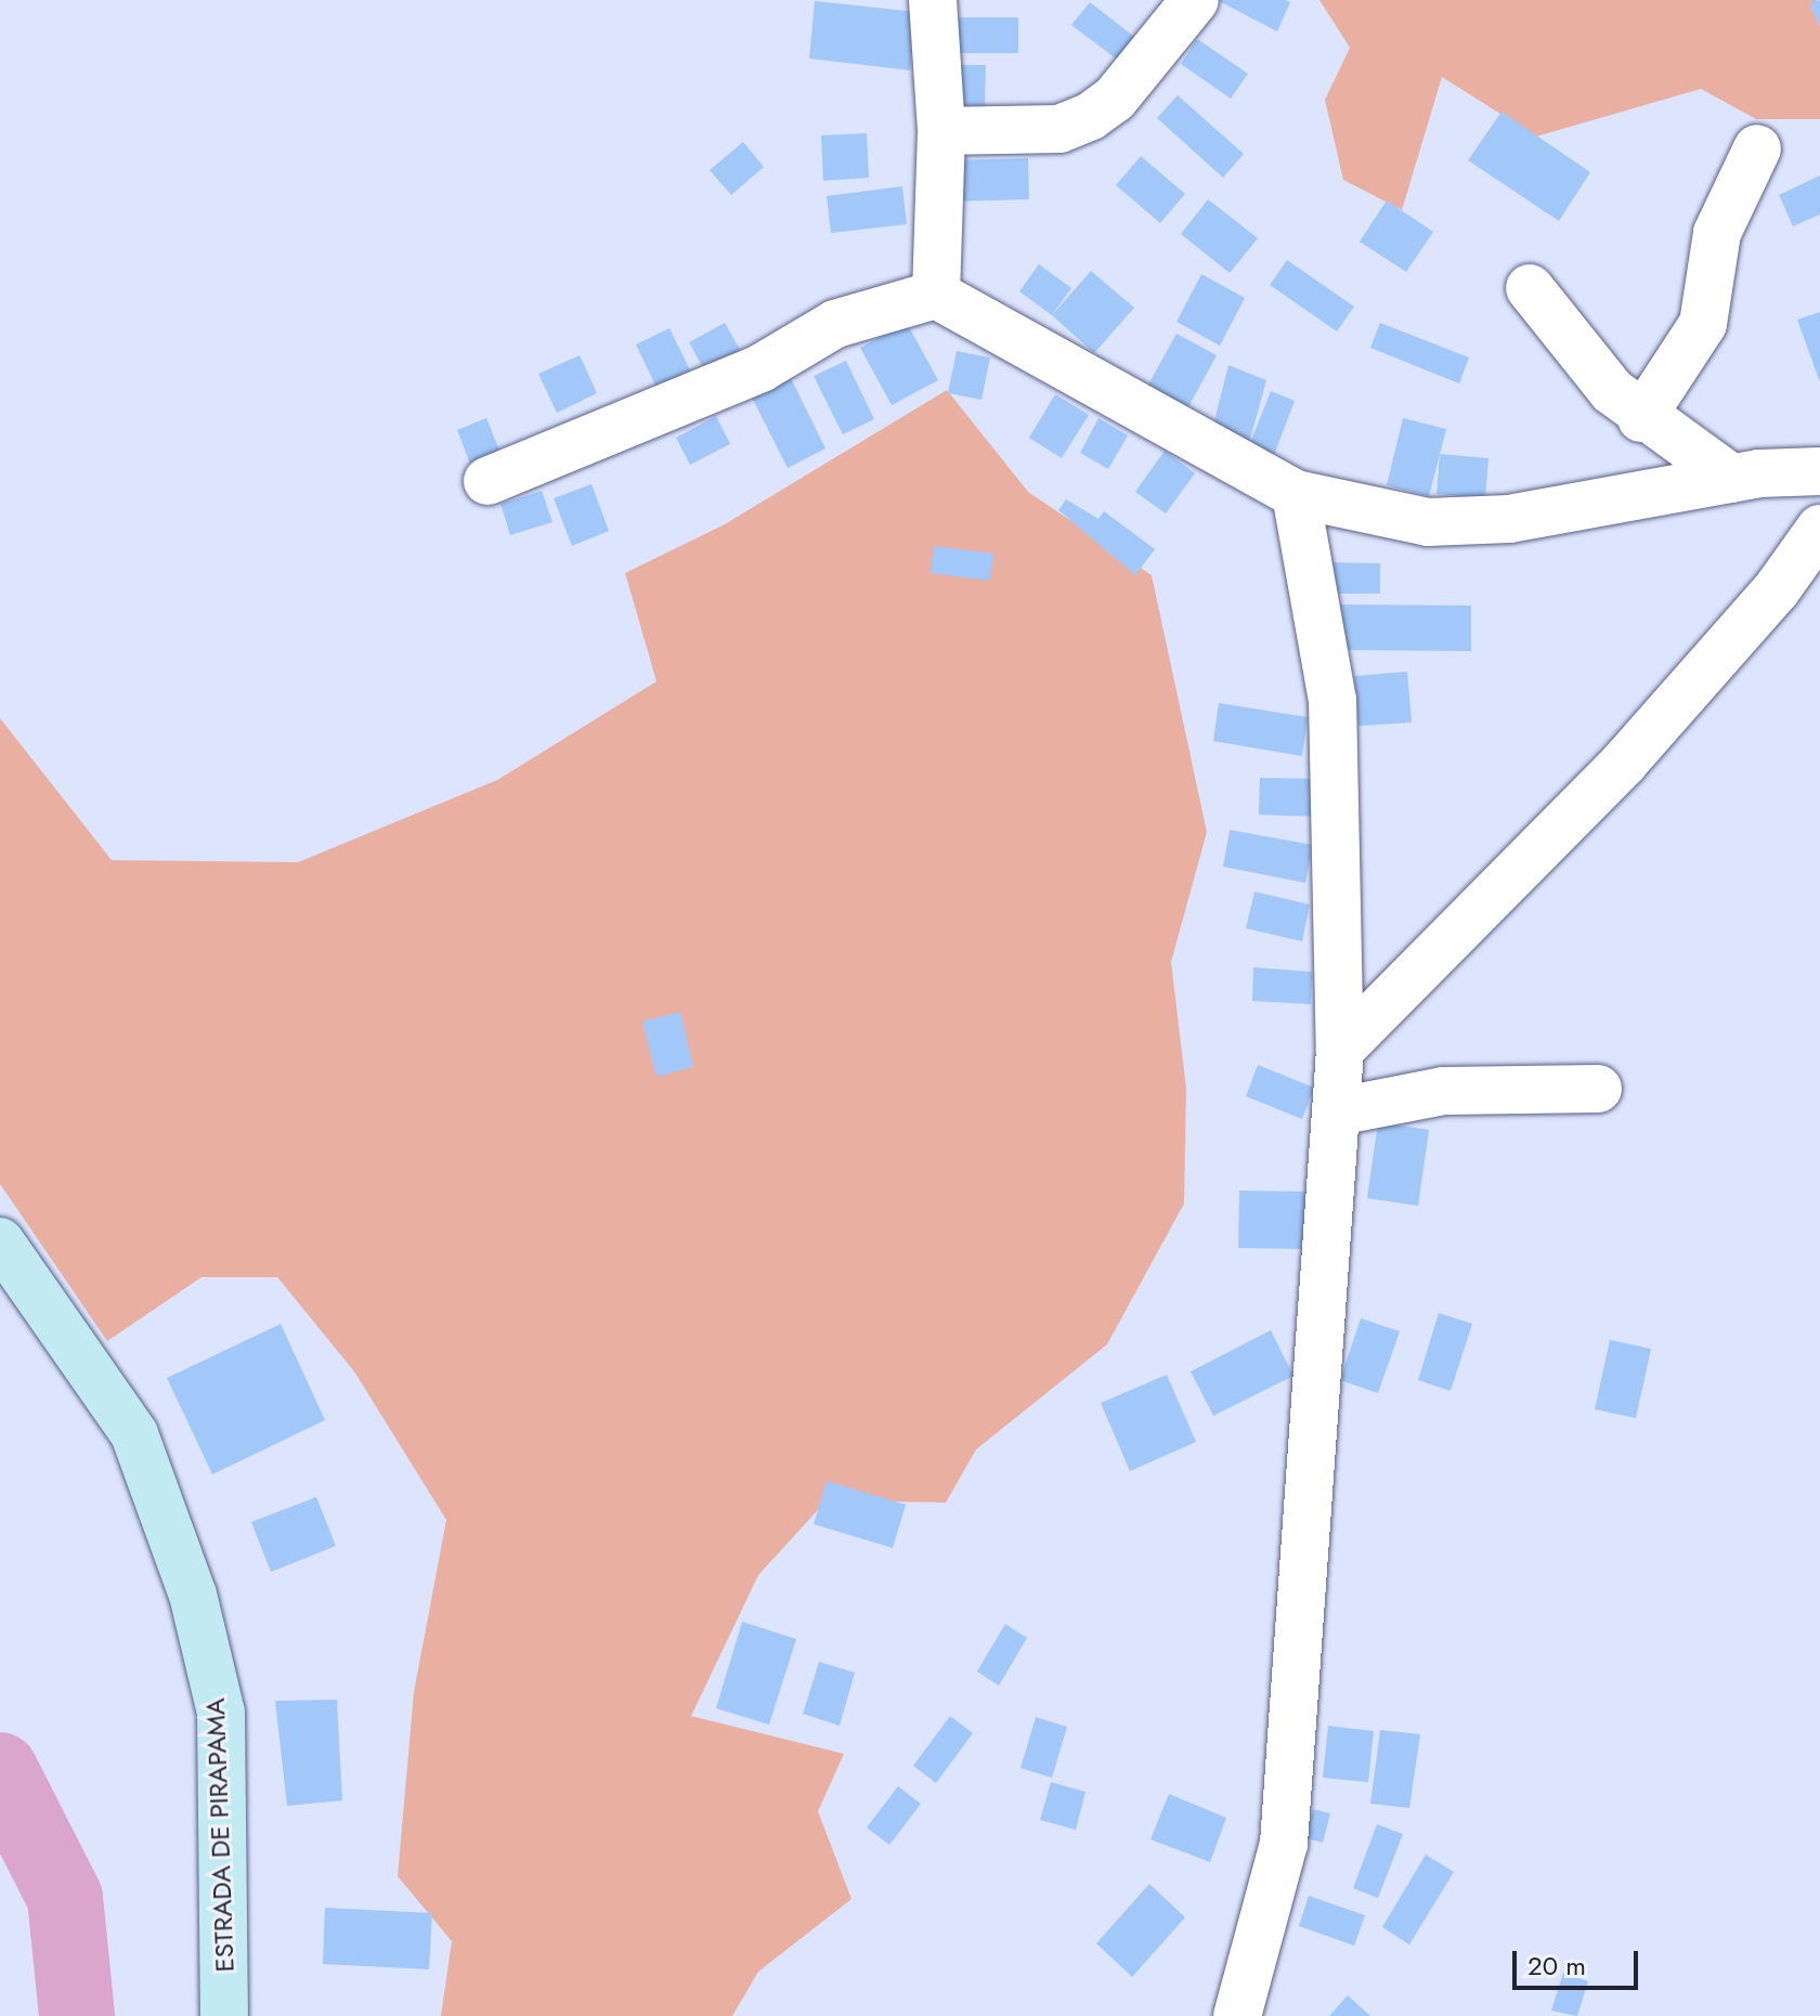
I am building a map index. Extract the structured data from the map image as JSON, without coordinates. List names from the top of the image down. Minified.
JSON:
{"streets":{"main road":["ESTRADA DE PIRAPAMA"]},"scale_bar":"20 m"}
